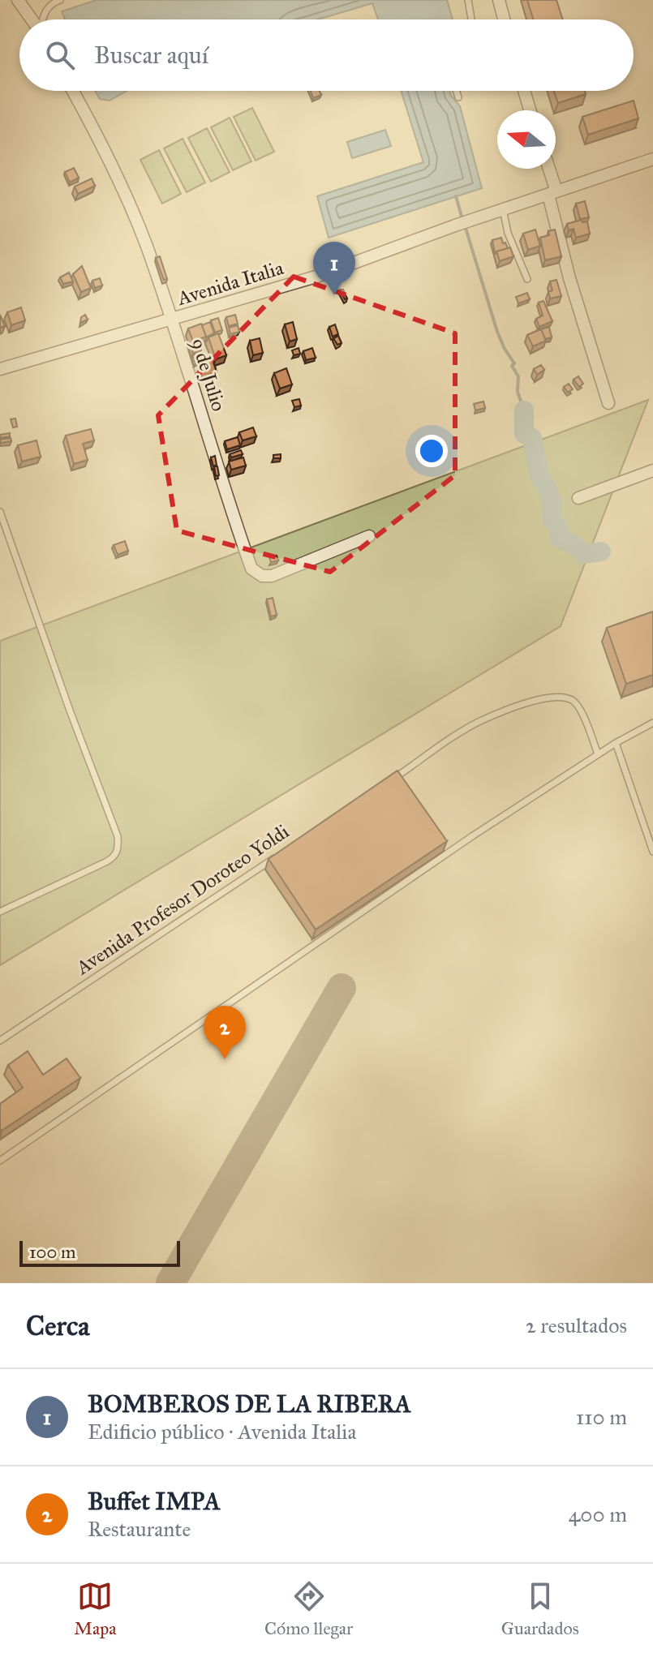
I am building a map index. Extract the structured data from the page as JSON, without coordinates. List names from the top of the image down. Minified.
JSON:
{"streets":{"street":["Avenida Italia","9 de Julio"],"lane":["Avenida Profesor Doroteo Yoldi"]},"crossings":[["Avenida Italia","9 de Julio"]],"scale_bar":"100 m","north":"left","page":{"search":"Buscar aquí","pins":["1","2"],"scale":"100 m","heading":["Cerca","2 resultados"],"list":[{"mark":"1","name":"BOMBEROS DE LA RIBERA","note":"Edificio público · Avenida Italia","value":"110 m"},{"mark":"2","name":"Buffet IMPA","note":"Restaurante","value":"400 m"}],"nav":["Mapa","Cómo llegar","Guardados"]}}
